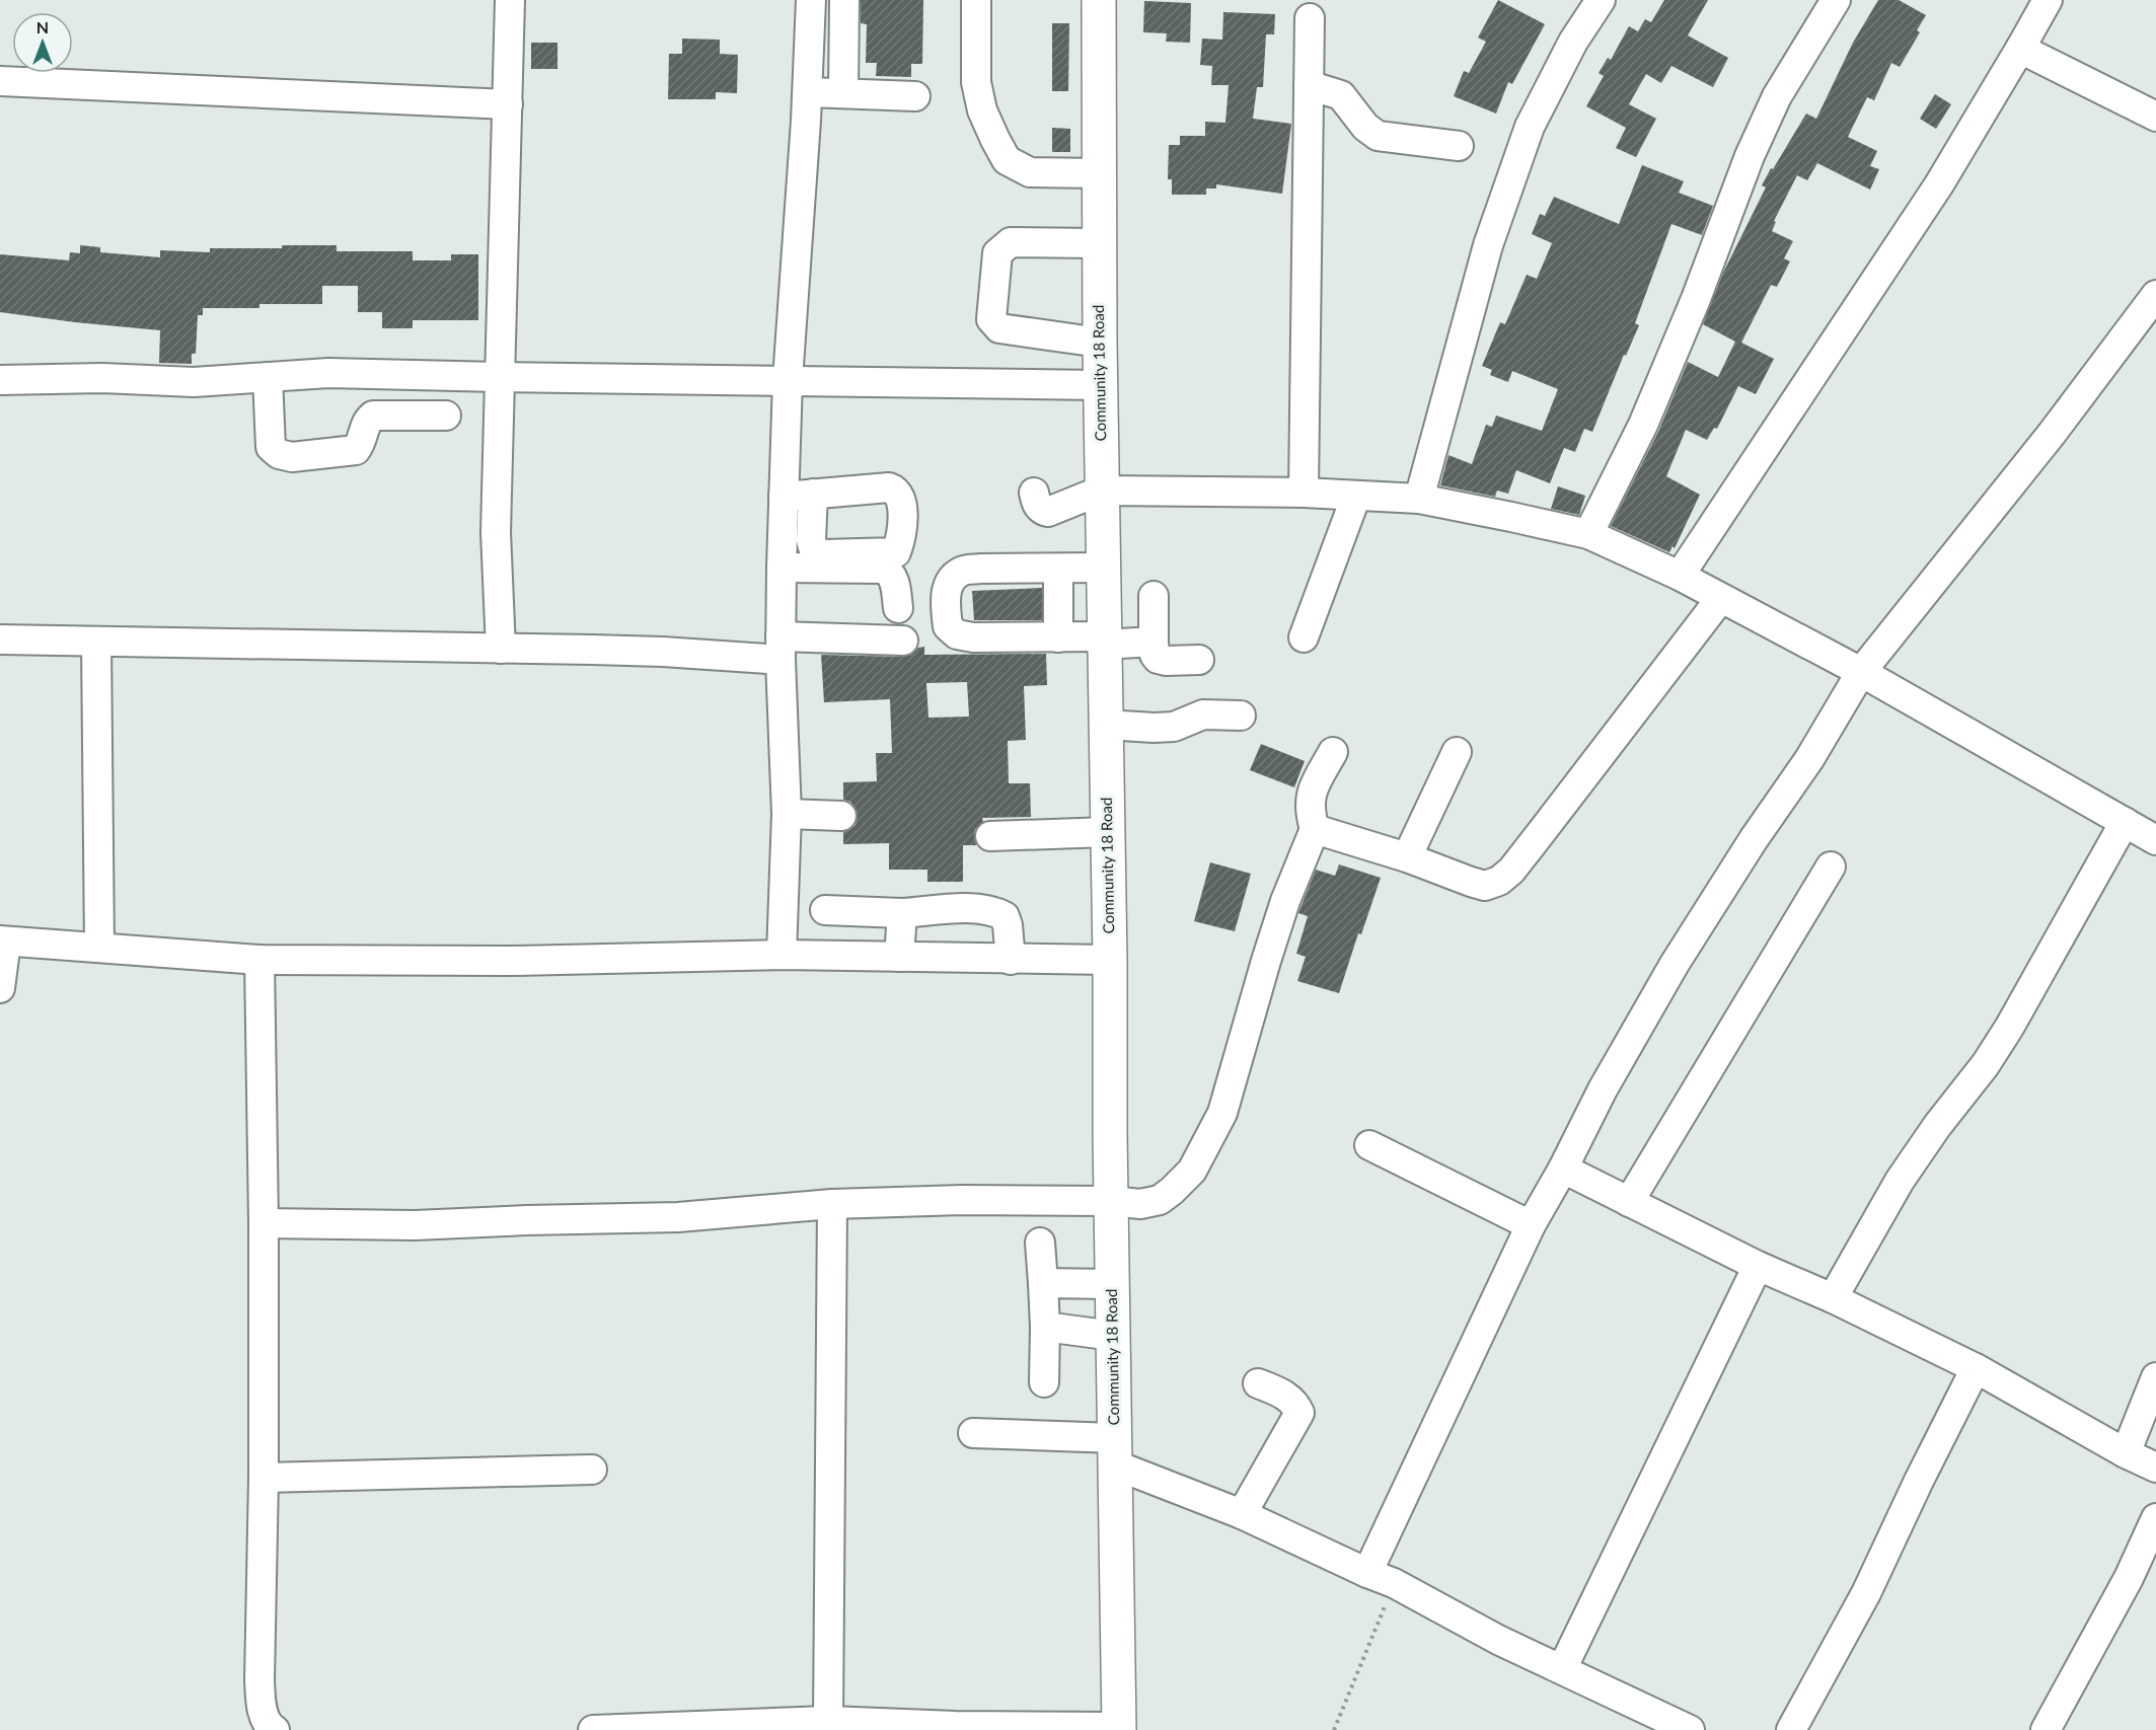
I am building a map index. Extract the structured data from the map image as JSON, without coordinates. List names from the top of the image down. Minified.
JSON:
{"streets":{"main road":["Community 18 Road"]},"north":"top"}
